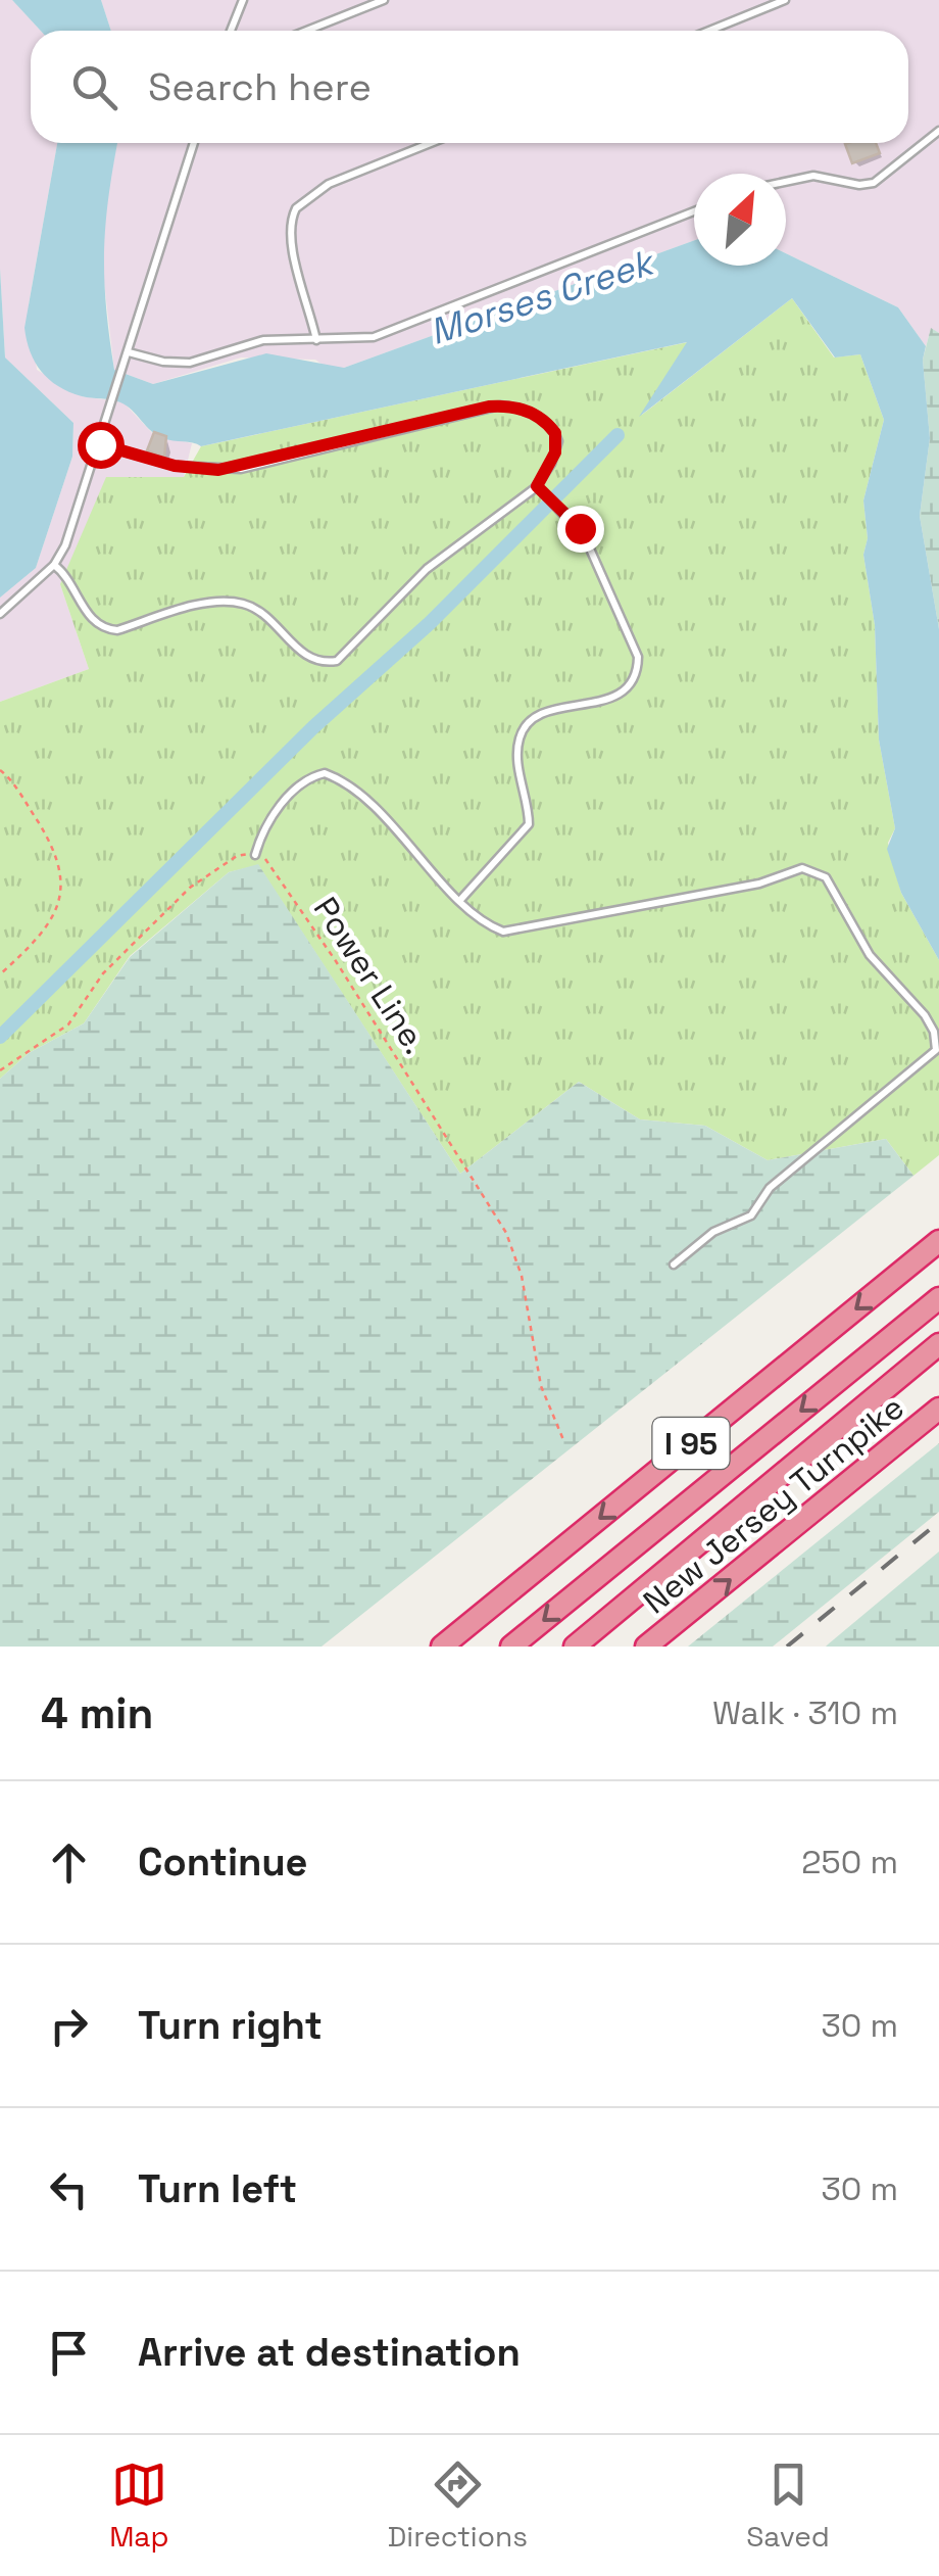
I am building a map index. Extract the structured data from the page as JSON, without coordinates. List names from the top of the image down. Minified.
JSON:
{"streets":{"highway":["I 95","New Jersey Turnpike"],"path":["Power Line."]},"water":["Morses Creek"],"north":"top right","page":{"search":"Search here","heading":["4 min","Walk · 310 m"],"list":[["Continue","250 m"],["Turn right","30 m"],["Turn left","30 m"],"Arrive at destination"],"nav":["Map","Directions","Saved"]}}
